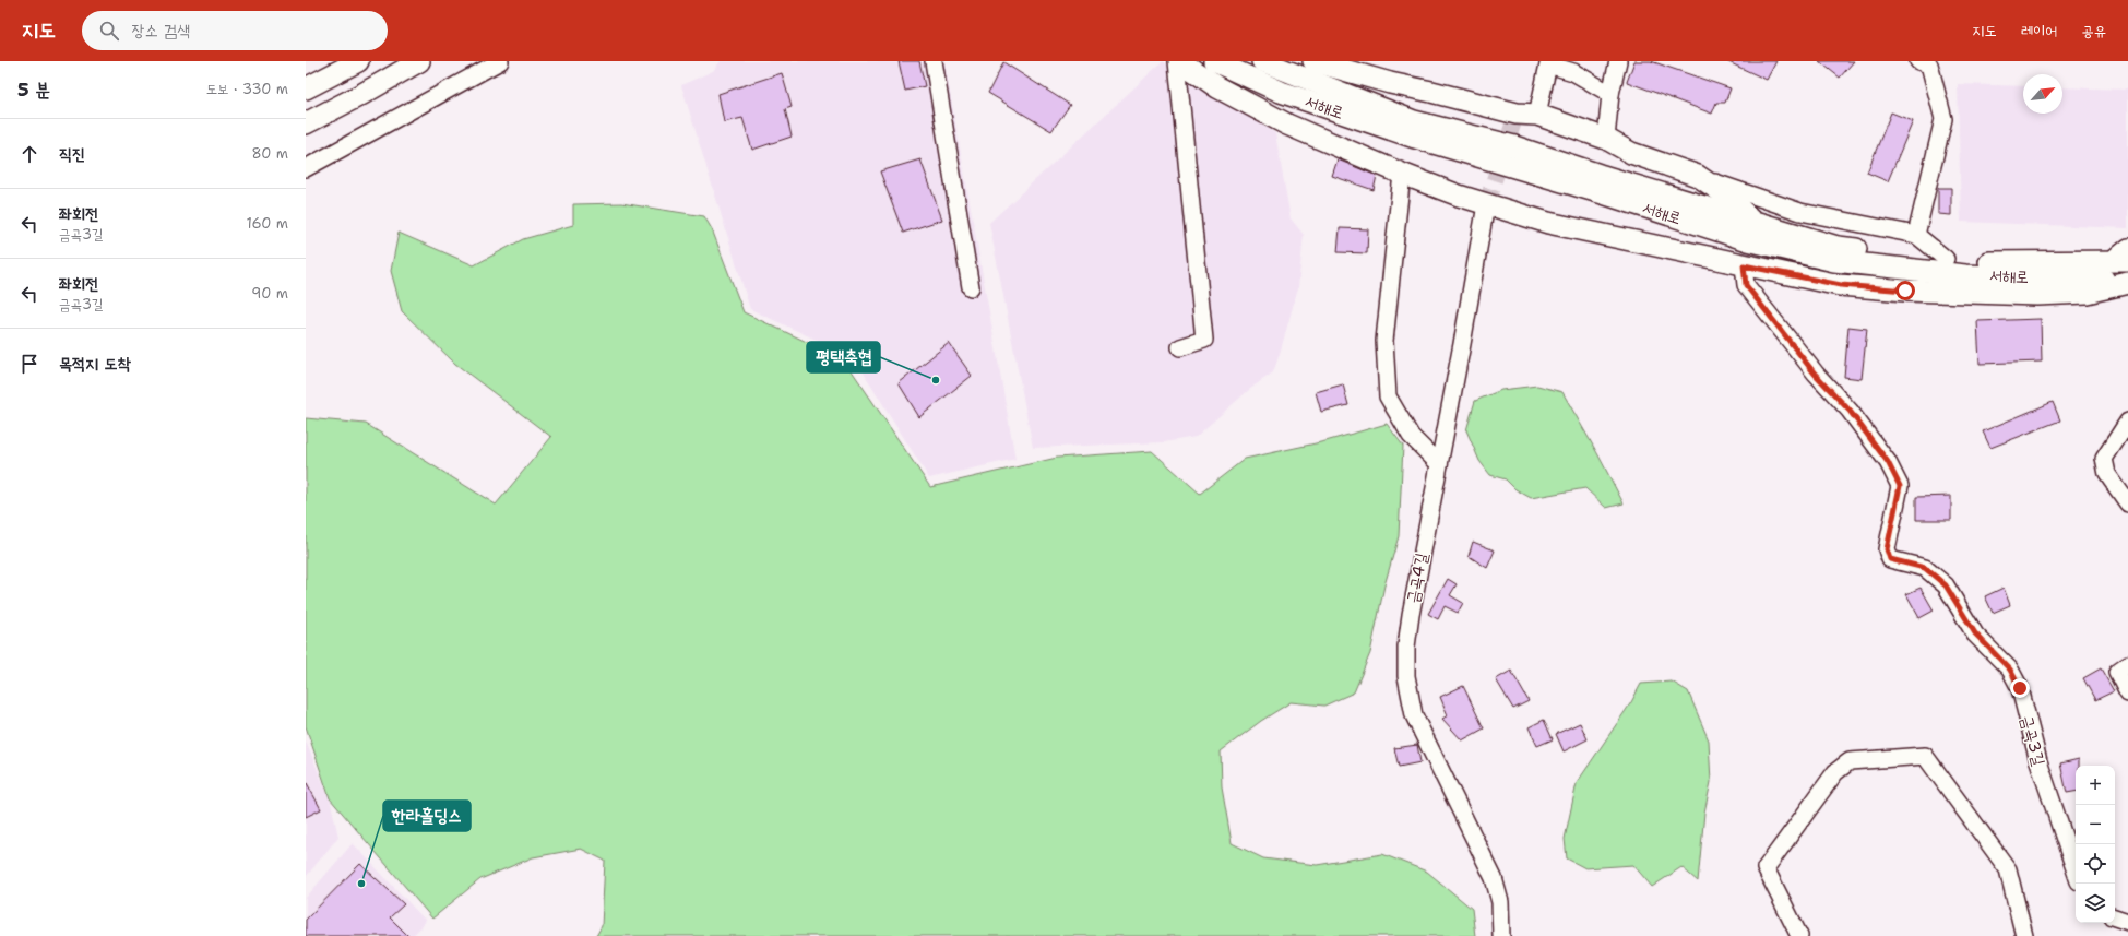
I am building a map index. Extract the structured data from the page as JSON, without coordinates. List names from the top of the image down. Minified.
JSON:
{"streets":{"main road":["서해로"],"street":["금곡4길","금곡3길"]},"places":["평택축협","한라홀딩스"],"north":"top right","page":{"header":"지도","search":"장소 검색","nav":["지도","레이어","공유"],"heading":["5 분","도보 · 330 m"],"list":[["직진","80 m"],["좌회전","금곡3길","160 m"],["좌회전","금곡3길","90 m"],"목적지 도착"],"map_buttons":["+","−"]}}
